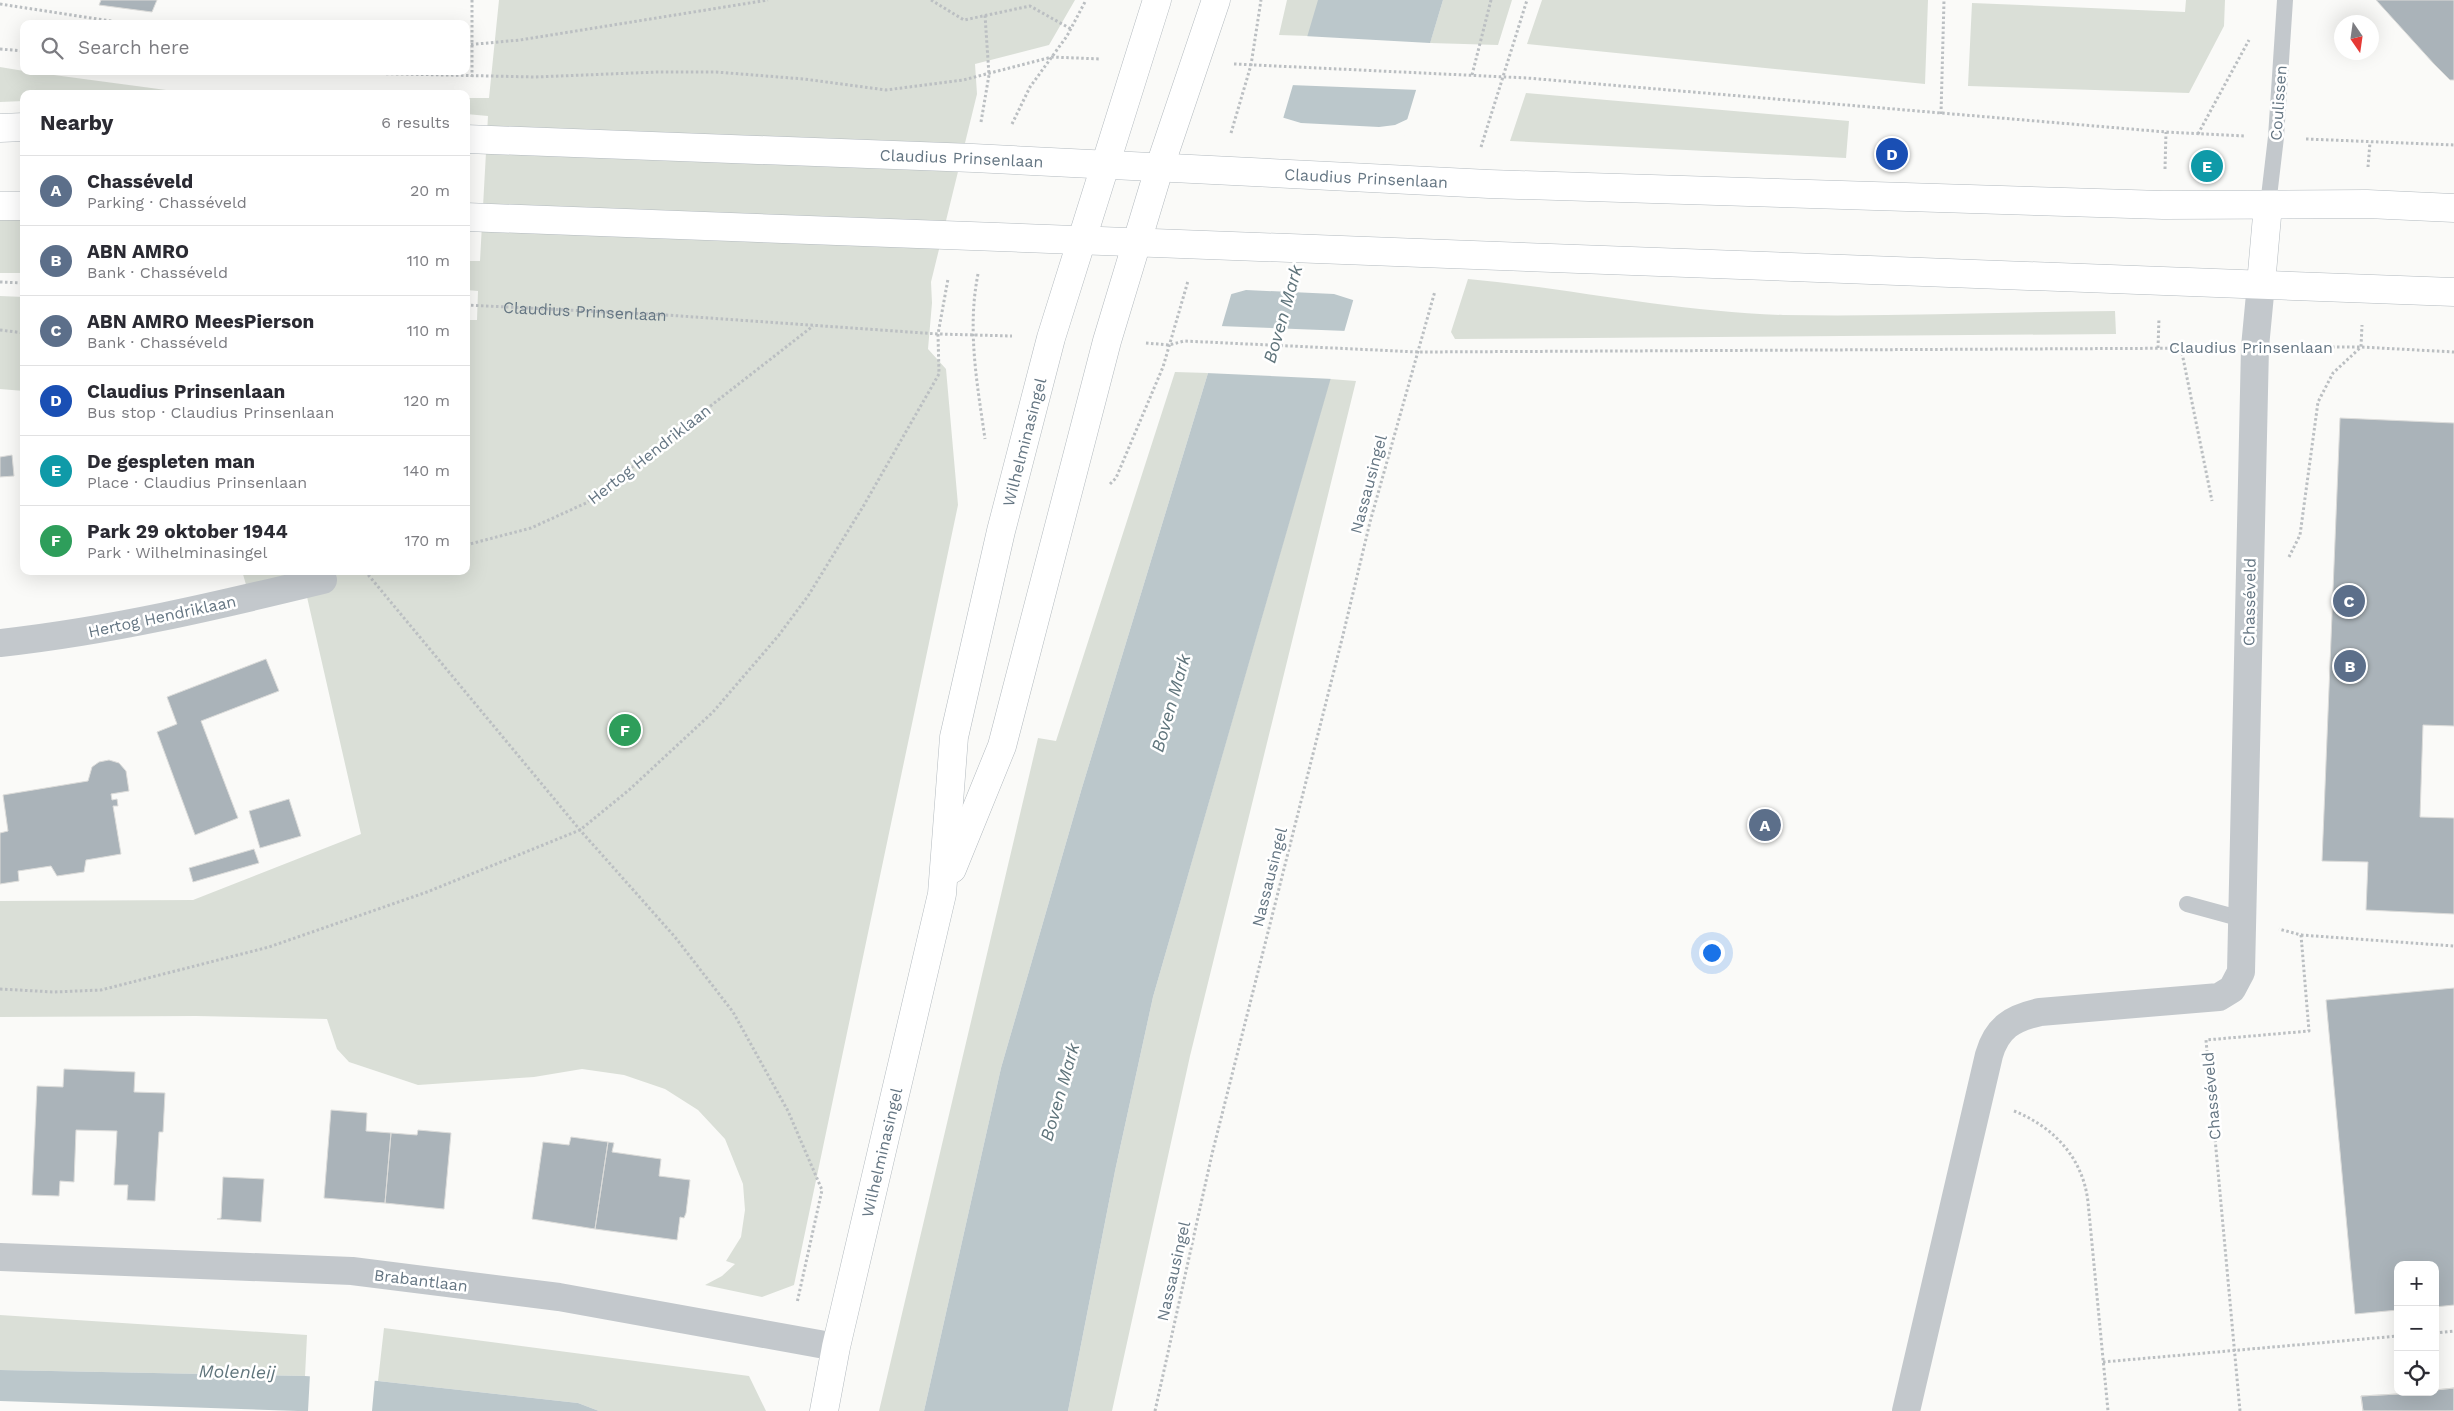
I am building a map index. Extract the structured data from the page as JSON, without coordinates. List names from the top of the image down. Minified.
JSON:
{"streets":{"main road":["Claudius Prinsenlaan","Wilhelminasingel"],"street":["Hertog Hendriklaan","Chasséveld","Brabantlaan"],"lane":["Coulissen"],"path":["Nassausingel"]},"crossings":[["Coulissen","Claudius Prinsenlaan"],["Claudius Prinsenlaan","Wilhelminasingel"],["Claudius Prinsenlaan","Hertog Hendriklaan"],["Claudius Prinsenlaan","Nassausingel"],["Claudius Prinsenlaan","Chasséveld"],["Wilhelminasingel","Brabantlaan"]],"water":["Boven Mark","Molenleij"],"north":"bottom","page":{"search":"Search here","heading":["Nearby","6 results"],"pins":["D","E","C","B","F","A"],"list":[{"mark":"A","name":"Chasséveld","note":"Parking · Chasséveld","value":"20 m"},{"mark":"B","name":"ABN AMRO","note":"Bank · Chasséveld","value":"110 m"},{"mark":"C","name":"ABN AMRO MeesPierson","note":"Bank · Chasséveld","value":"110 m"},{"mark":"D","name":"Claudius Prinsenlaan","note":"Bus stop · Claudius Prinsenlaan","value":"120 m"},{"mark":"E","name":"De gespleten man","note":"Place · Claudius Prinsenlaan","value":"140 m"},{"mark":"F","name":"Park 29 oktober 1944","note":"Park · Wilhelminasingel","value":"170 m"}],"map_buttons":["+","−"]}}
